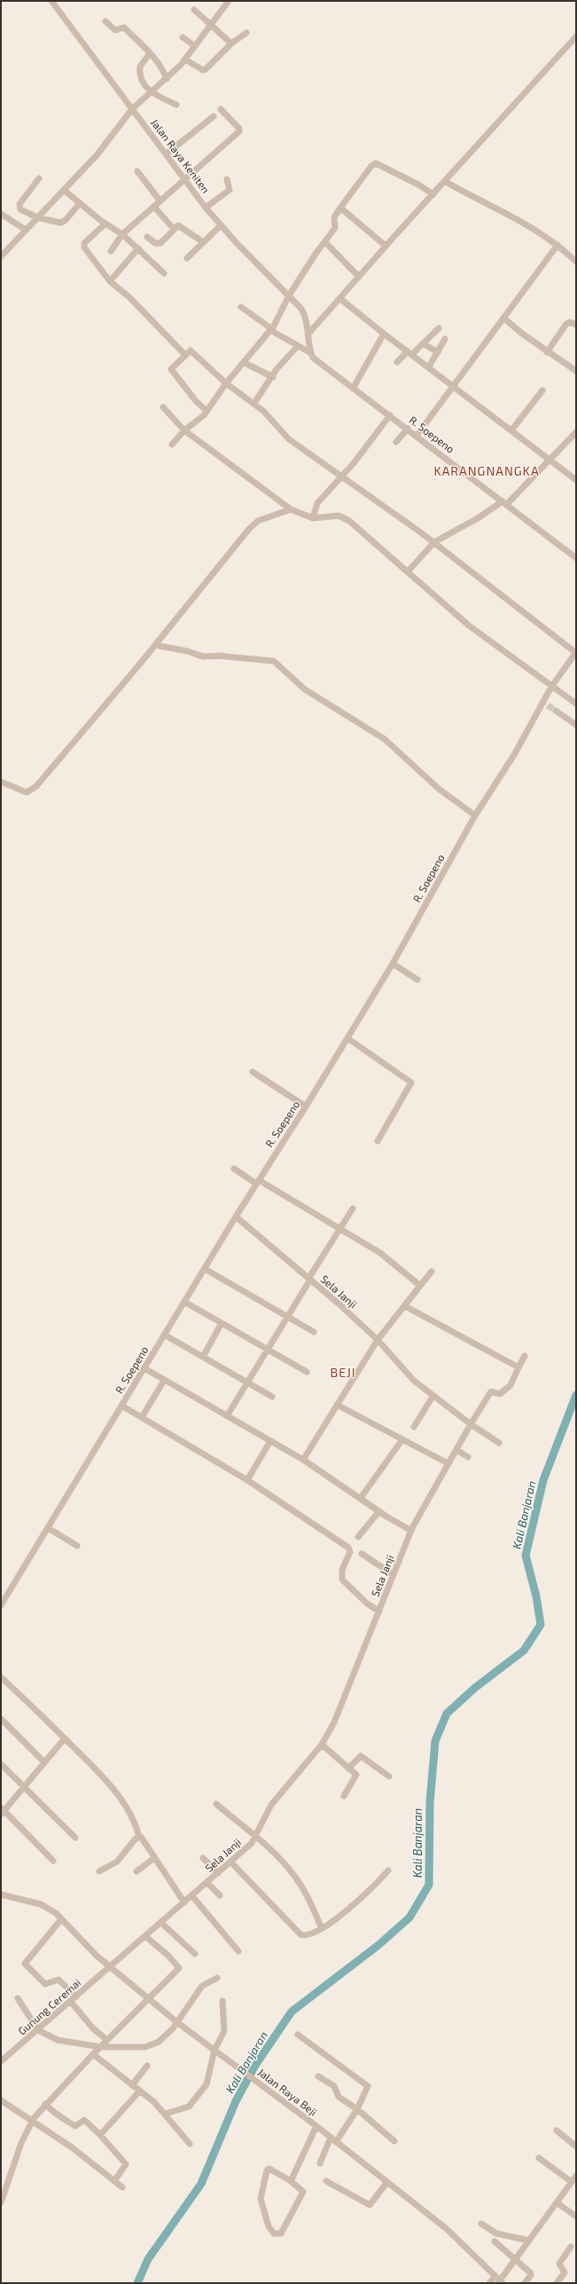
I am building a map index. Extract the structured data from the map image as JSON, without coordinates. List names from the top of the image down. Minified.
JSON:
{"streets":{"street":["Jalan Raya Keniten","R. Soepeno","Sela Janji","Gunung Ceremai","Jalan Raya Beji"]},"crossings":[["R. Soepeno","Sela Janji"],["Sela Janji","Gunung Ceremai"],["Sela Janji","Jalan Raya Beji"],["Gunung Ceremai","Jalan Raya Beji"]],"districts":["KARANGNANGKA","BEJI"],"water":["Kali Banjaran"]}
